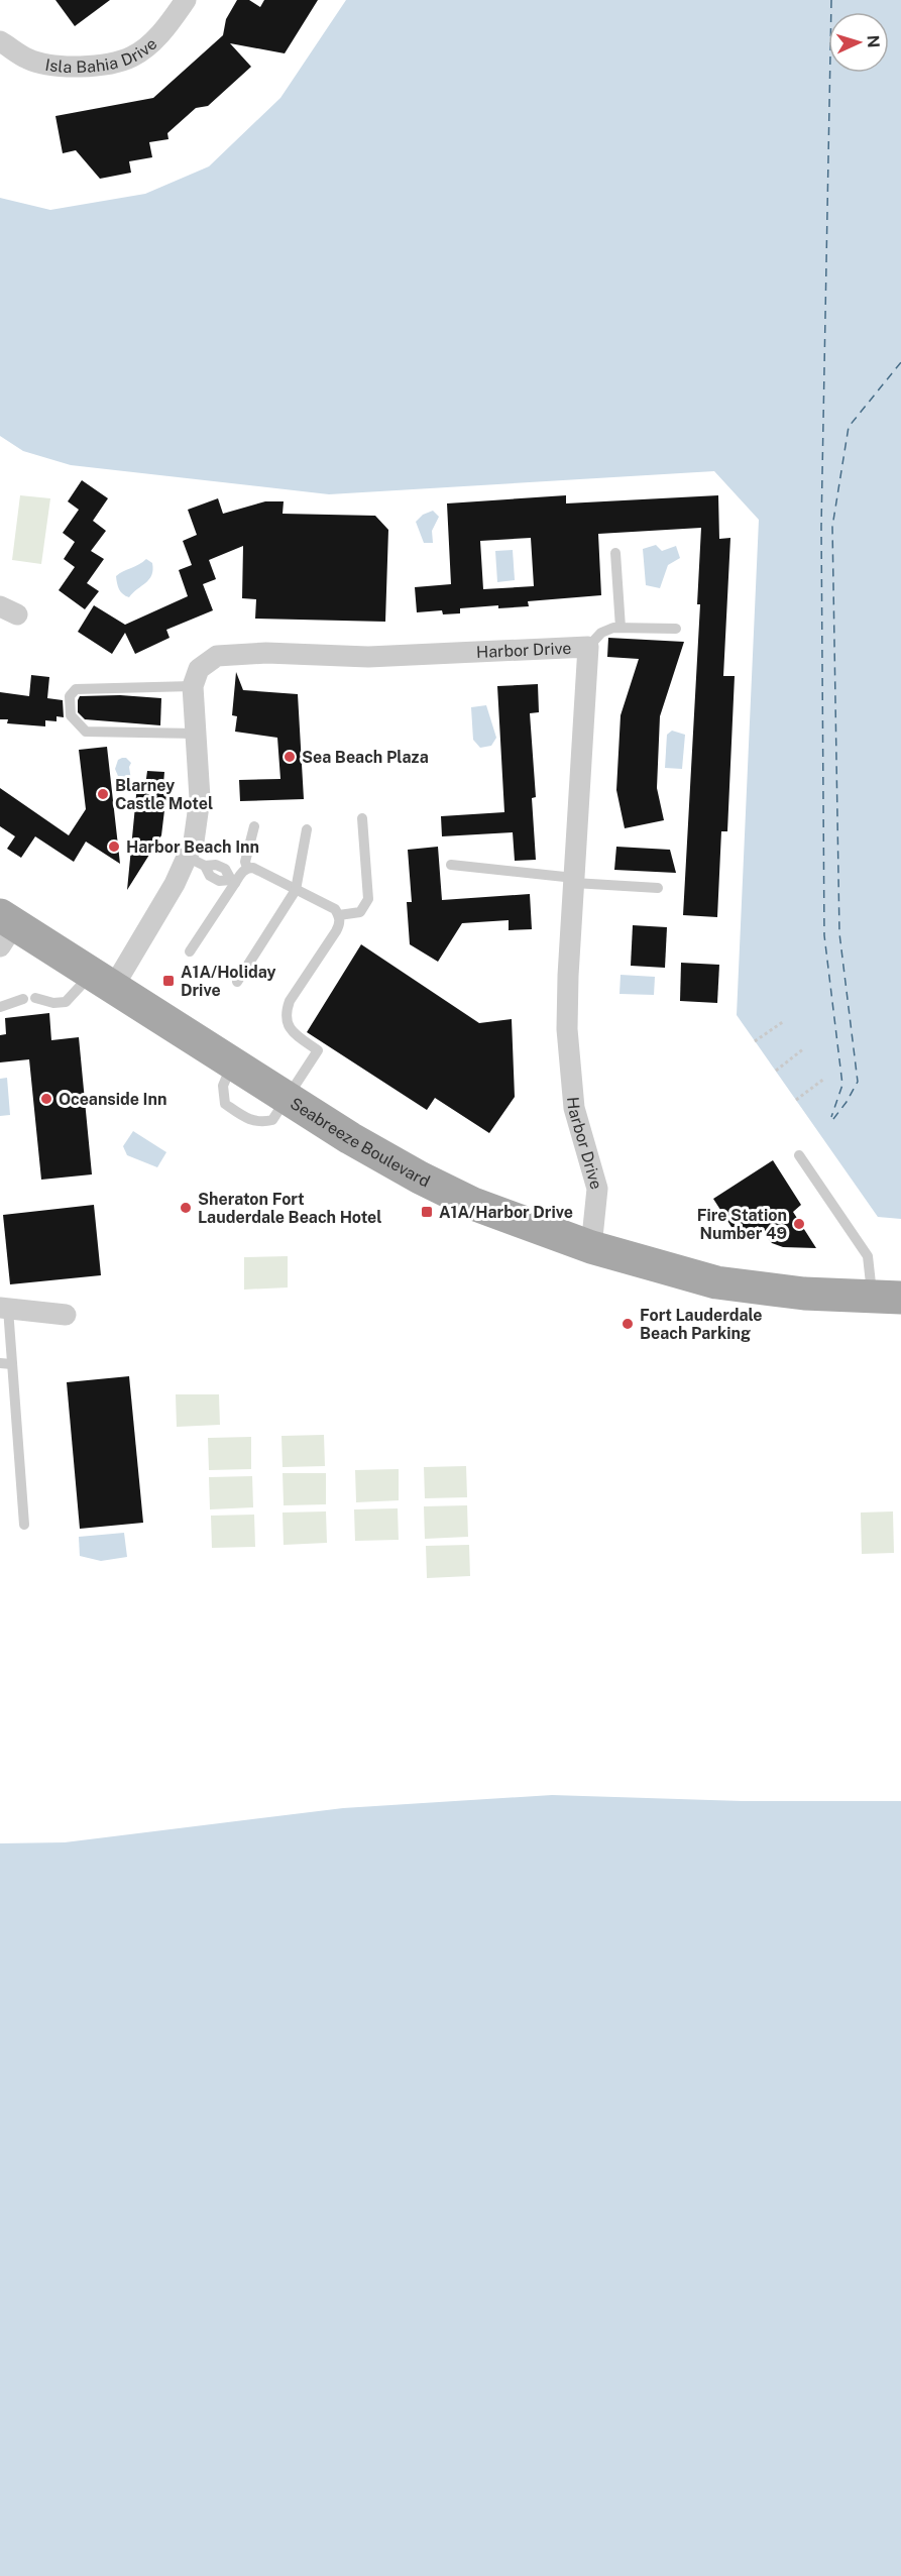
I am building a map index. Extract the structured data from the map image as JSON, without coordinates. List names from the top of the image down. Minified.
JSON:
{"streets":{"main road":["Seabreeze Boulevard"],"street":["Isla Bahia Drive","Harbor Drive"]},"crossings":[["Harbor Drive","Seabreeze Boulevard"]],"places":{"other":["Sea Beach Plaza","Blarney Castle Motel","Harbor Beach Inn","Oceanside Inn","Sheraton Fort Lauderdale Beach Hotel","Fire Station Number 49","Fort Lauderdale Beach Parking"],"transit":["A1A/Holiday Drive","A1A/Harbor Drive"]},"north":"right"}
